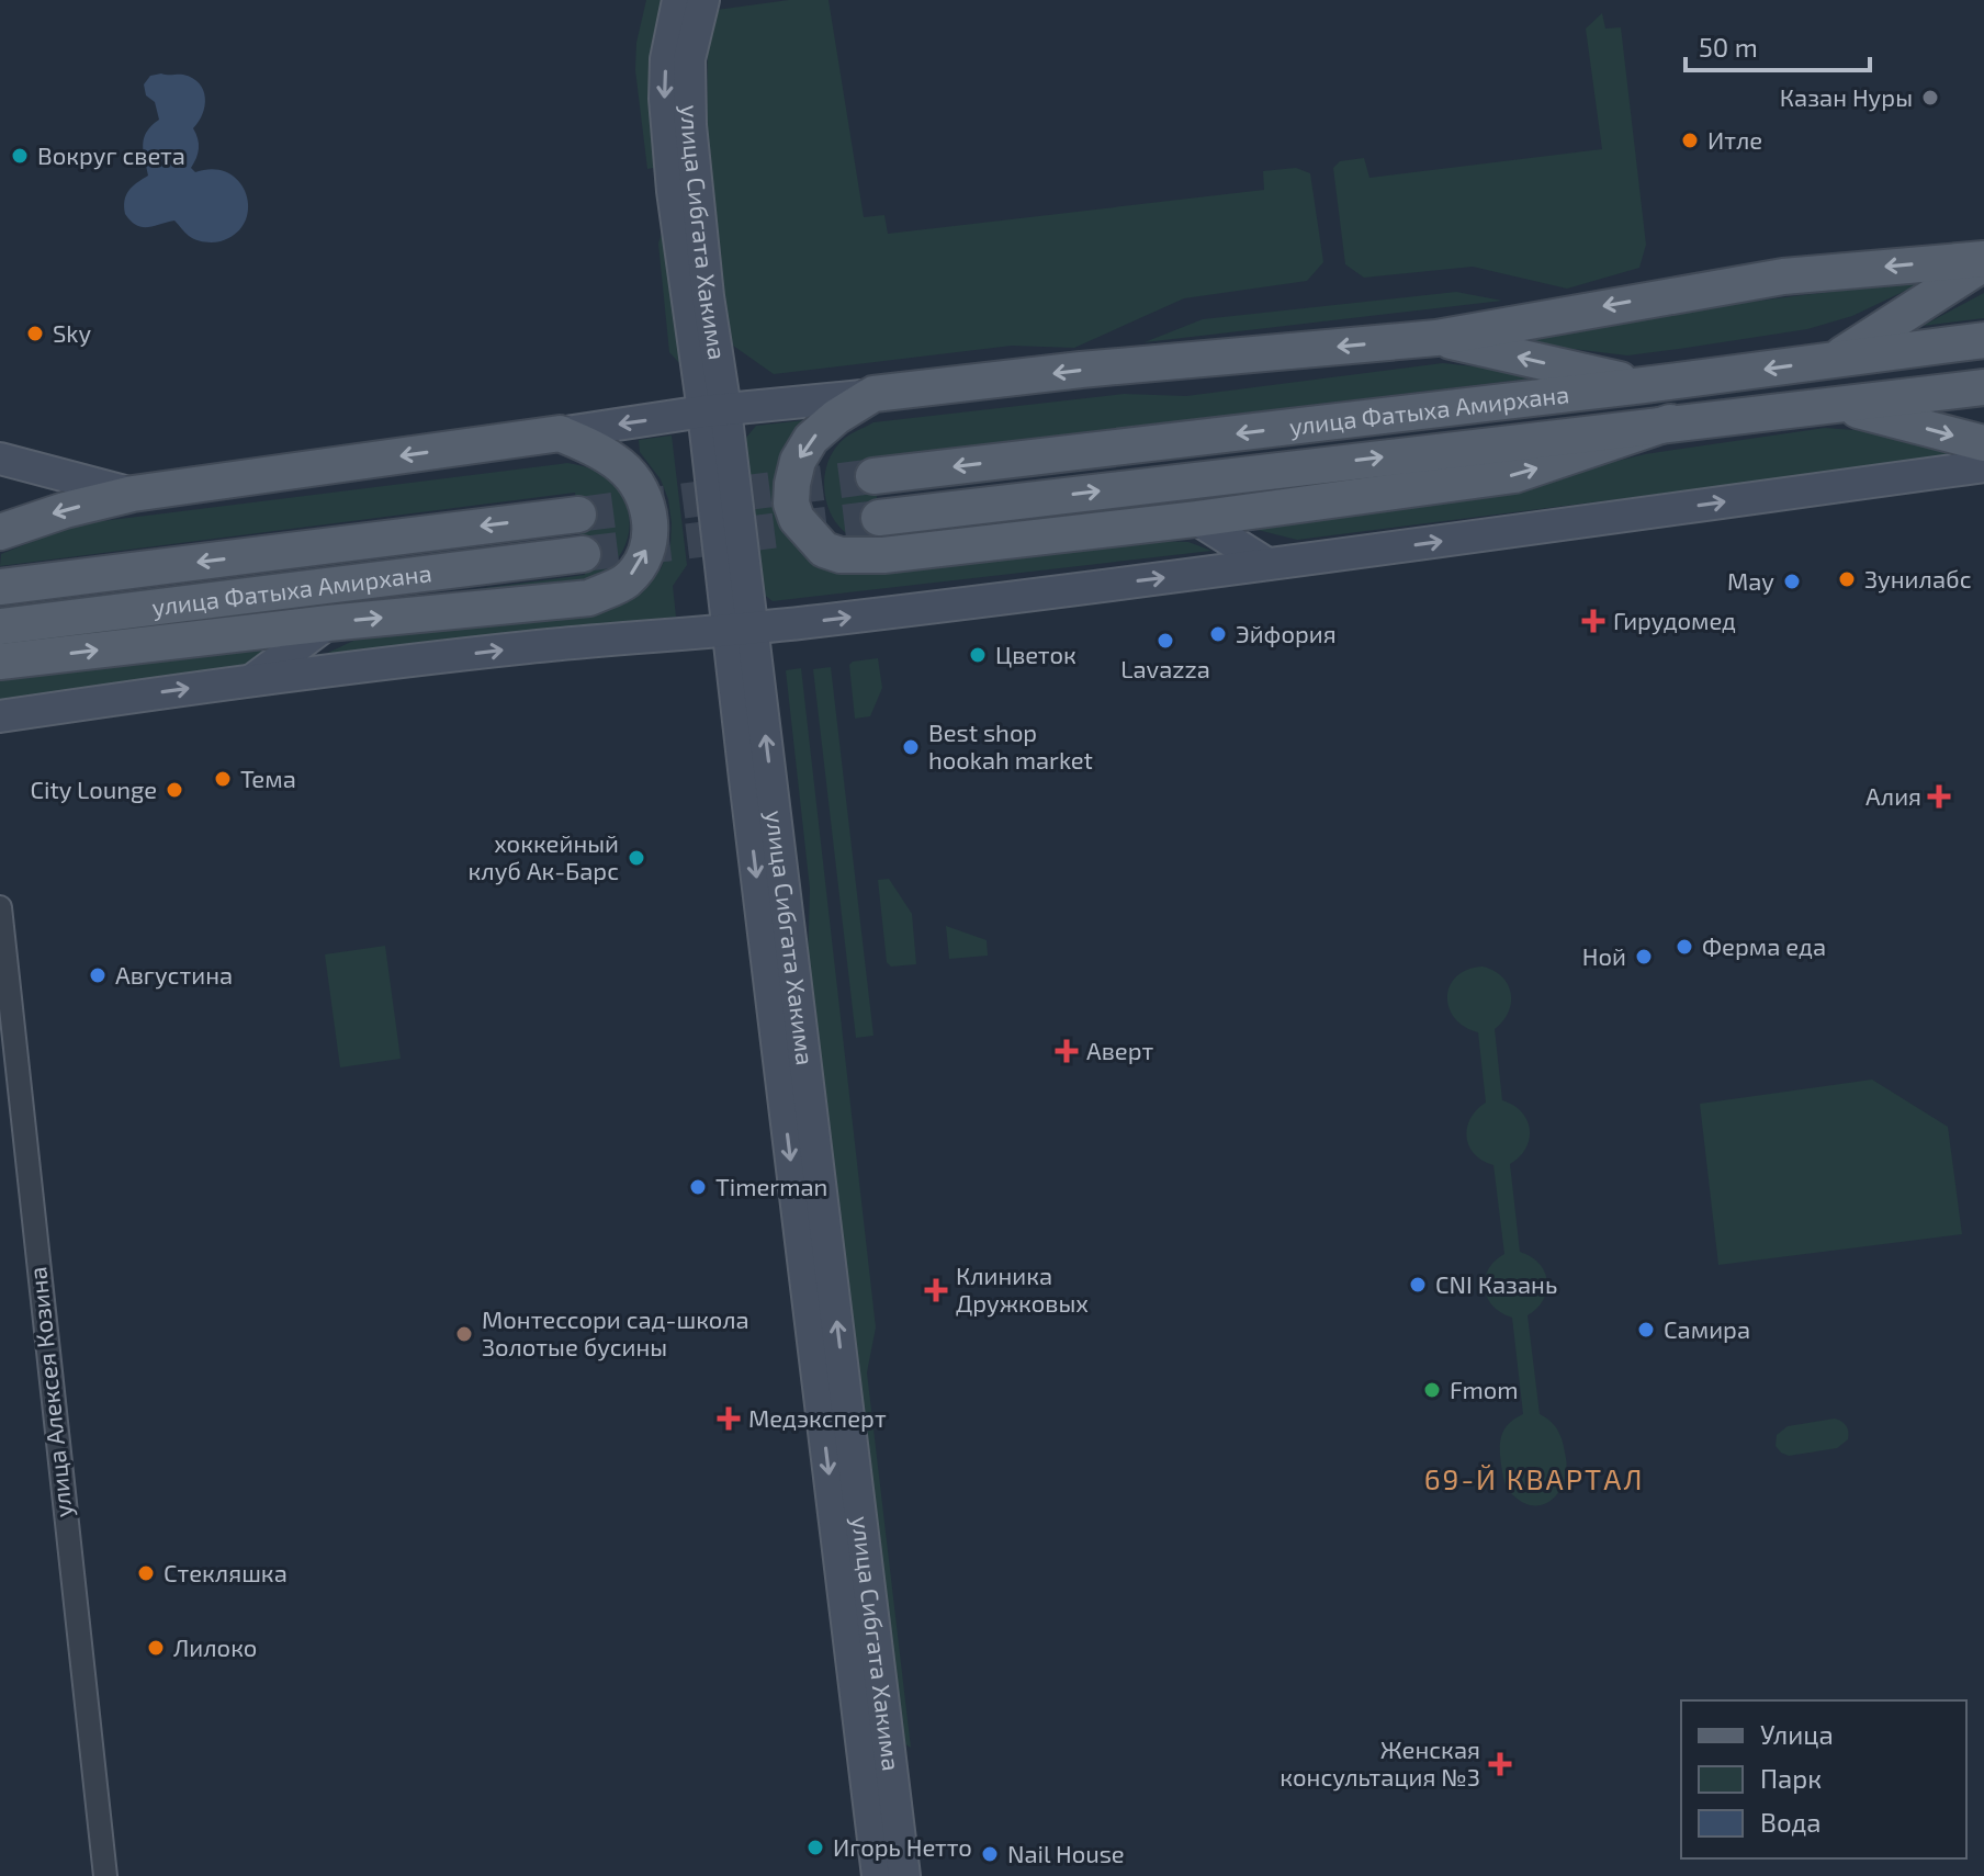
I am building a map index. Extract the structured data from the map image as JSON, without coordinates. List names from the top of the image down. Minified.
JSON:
{"streets":{"main road":["улица Сибгата Хакима","улица Фатыха Амирхана"],"street":["улица Алексея Козина"]},"districts":["69-Й КВАРТАЛ"],"places":{"other":["Казан Нуры","Итле","Вокруг света","Sky","Зунилабс","May","Эйфория","Lavazza","Цветок","Best shop hookah market","Тема","City Lounge","хоккейный клуб Ак-Барс","Ферма еда","Ной","Августина","Timerman","CNI Казань","Самира","Монтессори сад-школа Золотые бусины","Fmom","Стекляшка","Лилоко","Игорь Нетто","Nail House"],"health":["Гирудомед","Алия","Аверт","Клиника Дружковых","Медэксперт","Женская консультация №3"]},"legend":["Улица","Парк","Вода"],"scale_bar":"50 m"}
